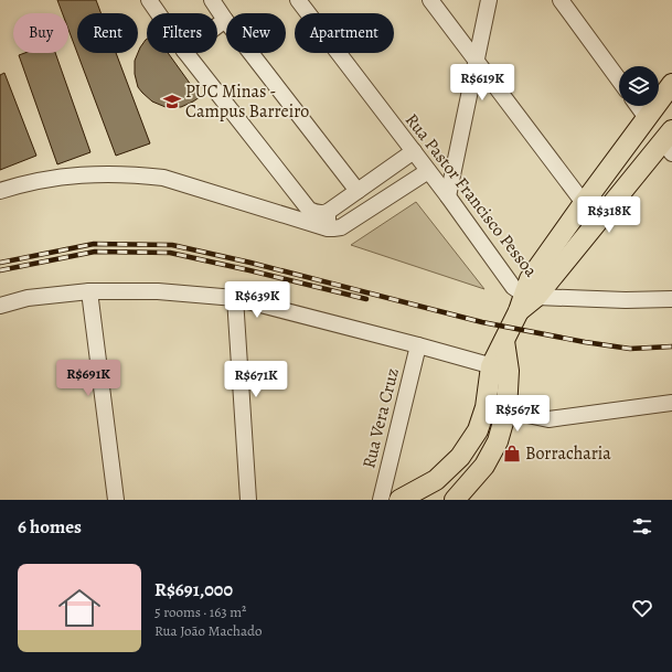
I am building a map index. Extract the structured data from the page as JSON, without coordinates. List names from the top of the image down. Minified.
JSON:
{"streets":{"street":["Rua Pastor Francisco Pessoa","Rua Vera Cruz"]},"places":{"school or university":["PUC Minas - Campus Barreiro"],"shop":["Borracharia"]},"page":{"chip":["Buy","Rent","Filters","New","Apartment"],"price":["R$619K","R$318K","R$639K","R$691K","R$671K","R$567K"],"heading":"6 homes","list":[{"name":"R$691,000","note":"5 rooms · 163 m² · Rua João Machado"}]}}
